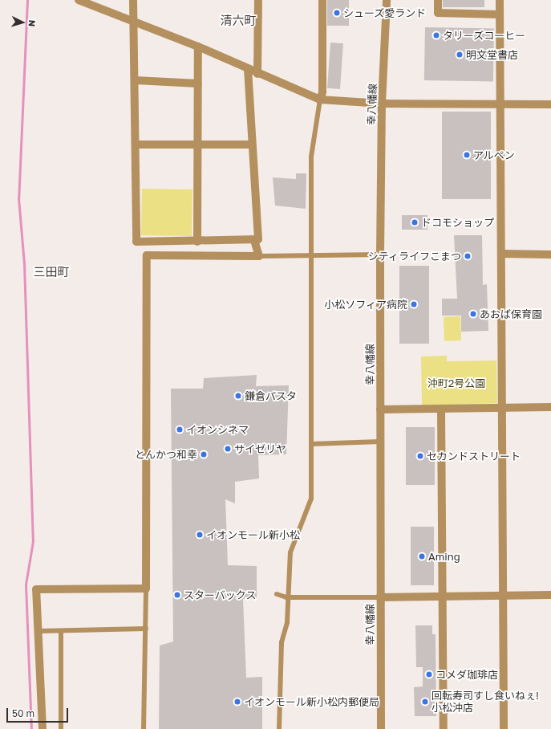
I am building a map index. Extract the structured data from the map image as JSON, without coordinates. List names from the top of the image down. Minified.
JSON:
{"streets":{"street":["幸八幡線"]},"districts":["清六町","三田町"],"parks":["沖町2号公園"],"places":["シューズ愛ランド","タリーズコーヒー","明文堂書店","アルペン","ドコモショップ","シティライフこまつ","小松ソフィア病院","あおば保育園","鎌倉パスタ","イオンシネマ","サイゼリヤ","とんかつ和幸","セカンドストリート","イオンモール新小松","Aming","スターバックス","コメダ珈琲店","イオンモール新小松内郵便局","回転寿司すし食いねぇ! 小松沖店"],"scale_bar":"50 m","north":"right"}
